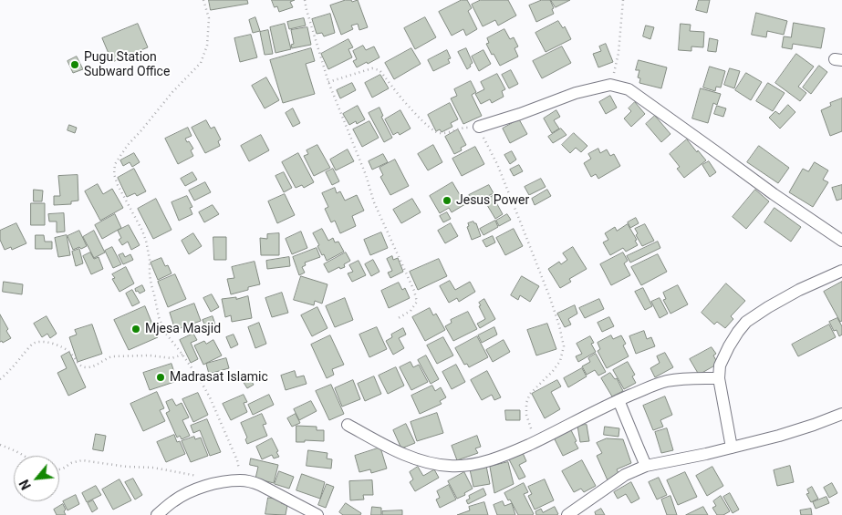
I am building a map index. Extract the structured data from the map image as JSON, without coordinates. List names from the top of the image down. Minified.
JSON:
{"places":["Pugu Station Subward Office","Jesus Power","Mjesa Masjid","Madrasat Islamic"],"north":"bottom left"}
